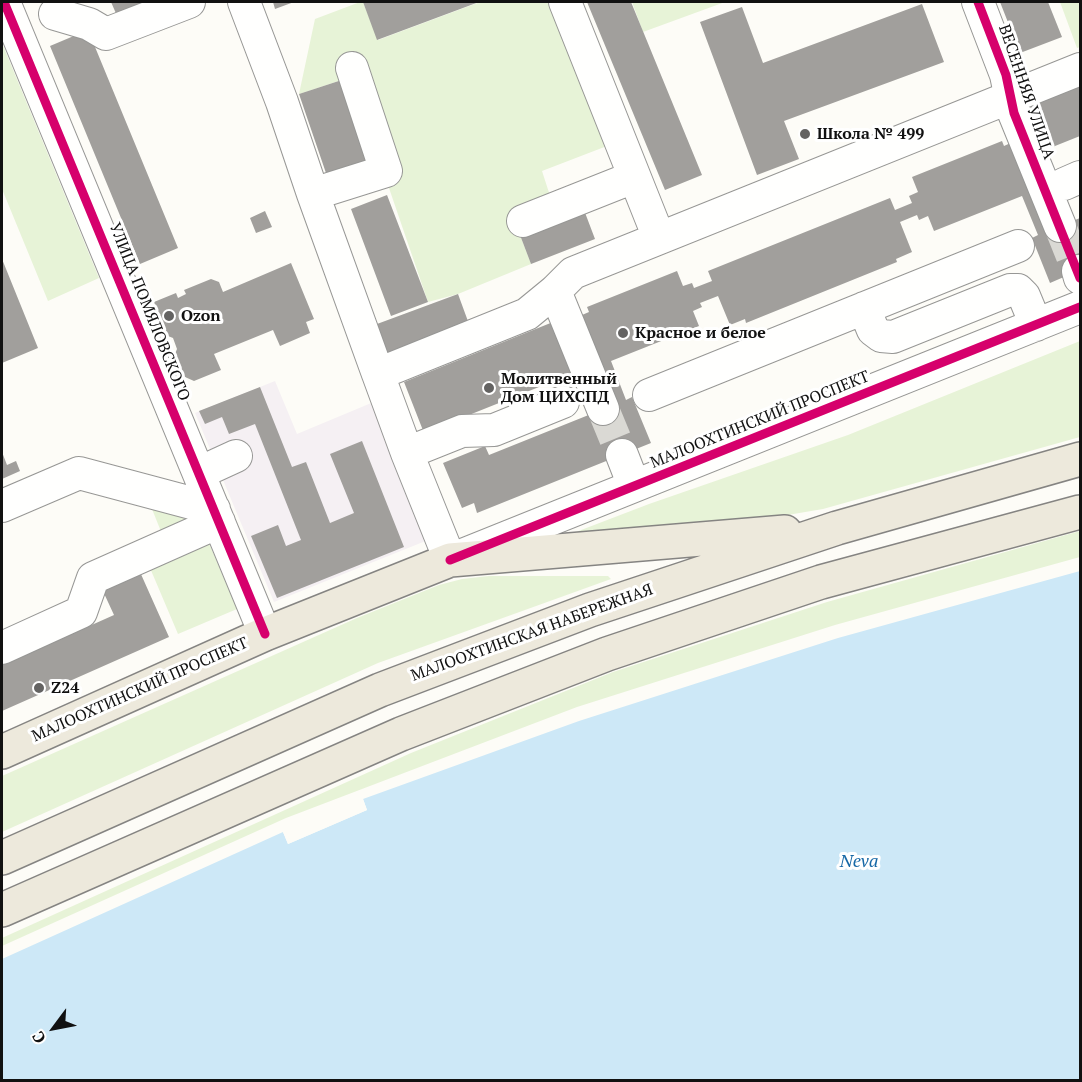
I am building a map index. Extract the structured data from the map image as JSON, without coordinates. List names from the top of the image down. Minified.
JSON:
{"streets":{"main road":["МАЛООХТИНСКИЙ ПРОСПЕКТ","МАЛООХТИНСКАЯ НАБЕРЕЖНАЯ"],"street":["ВЕСЕННЯЯ УЛИЦА","УЛИЦА ПОМЯЛОВСКОГО"]},"crossings":[["УЛИЦА ПОМЯЛОВСКОГО","МАЛООХТИНСКИЙ ПРОСПЕКТ"]],"water":["Neva"],"places":["Школа № 499","Ozon","Красное и белое","Молитвенный Дом ЦИХСПД","Z24"],"north":"bottom left"}
